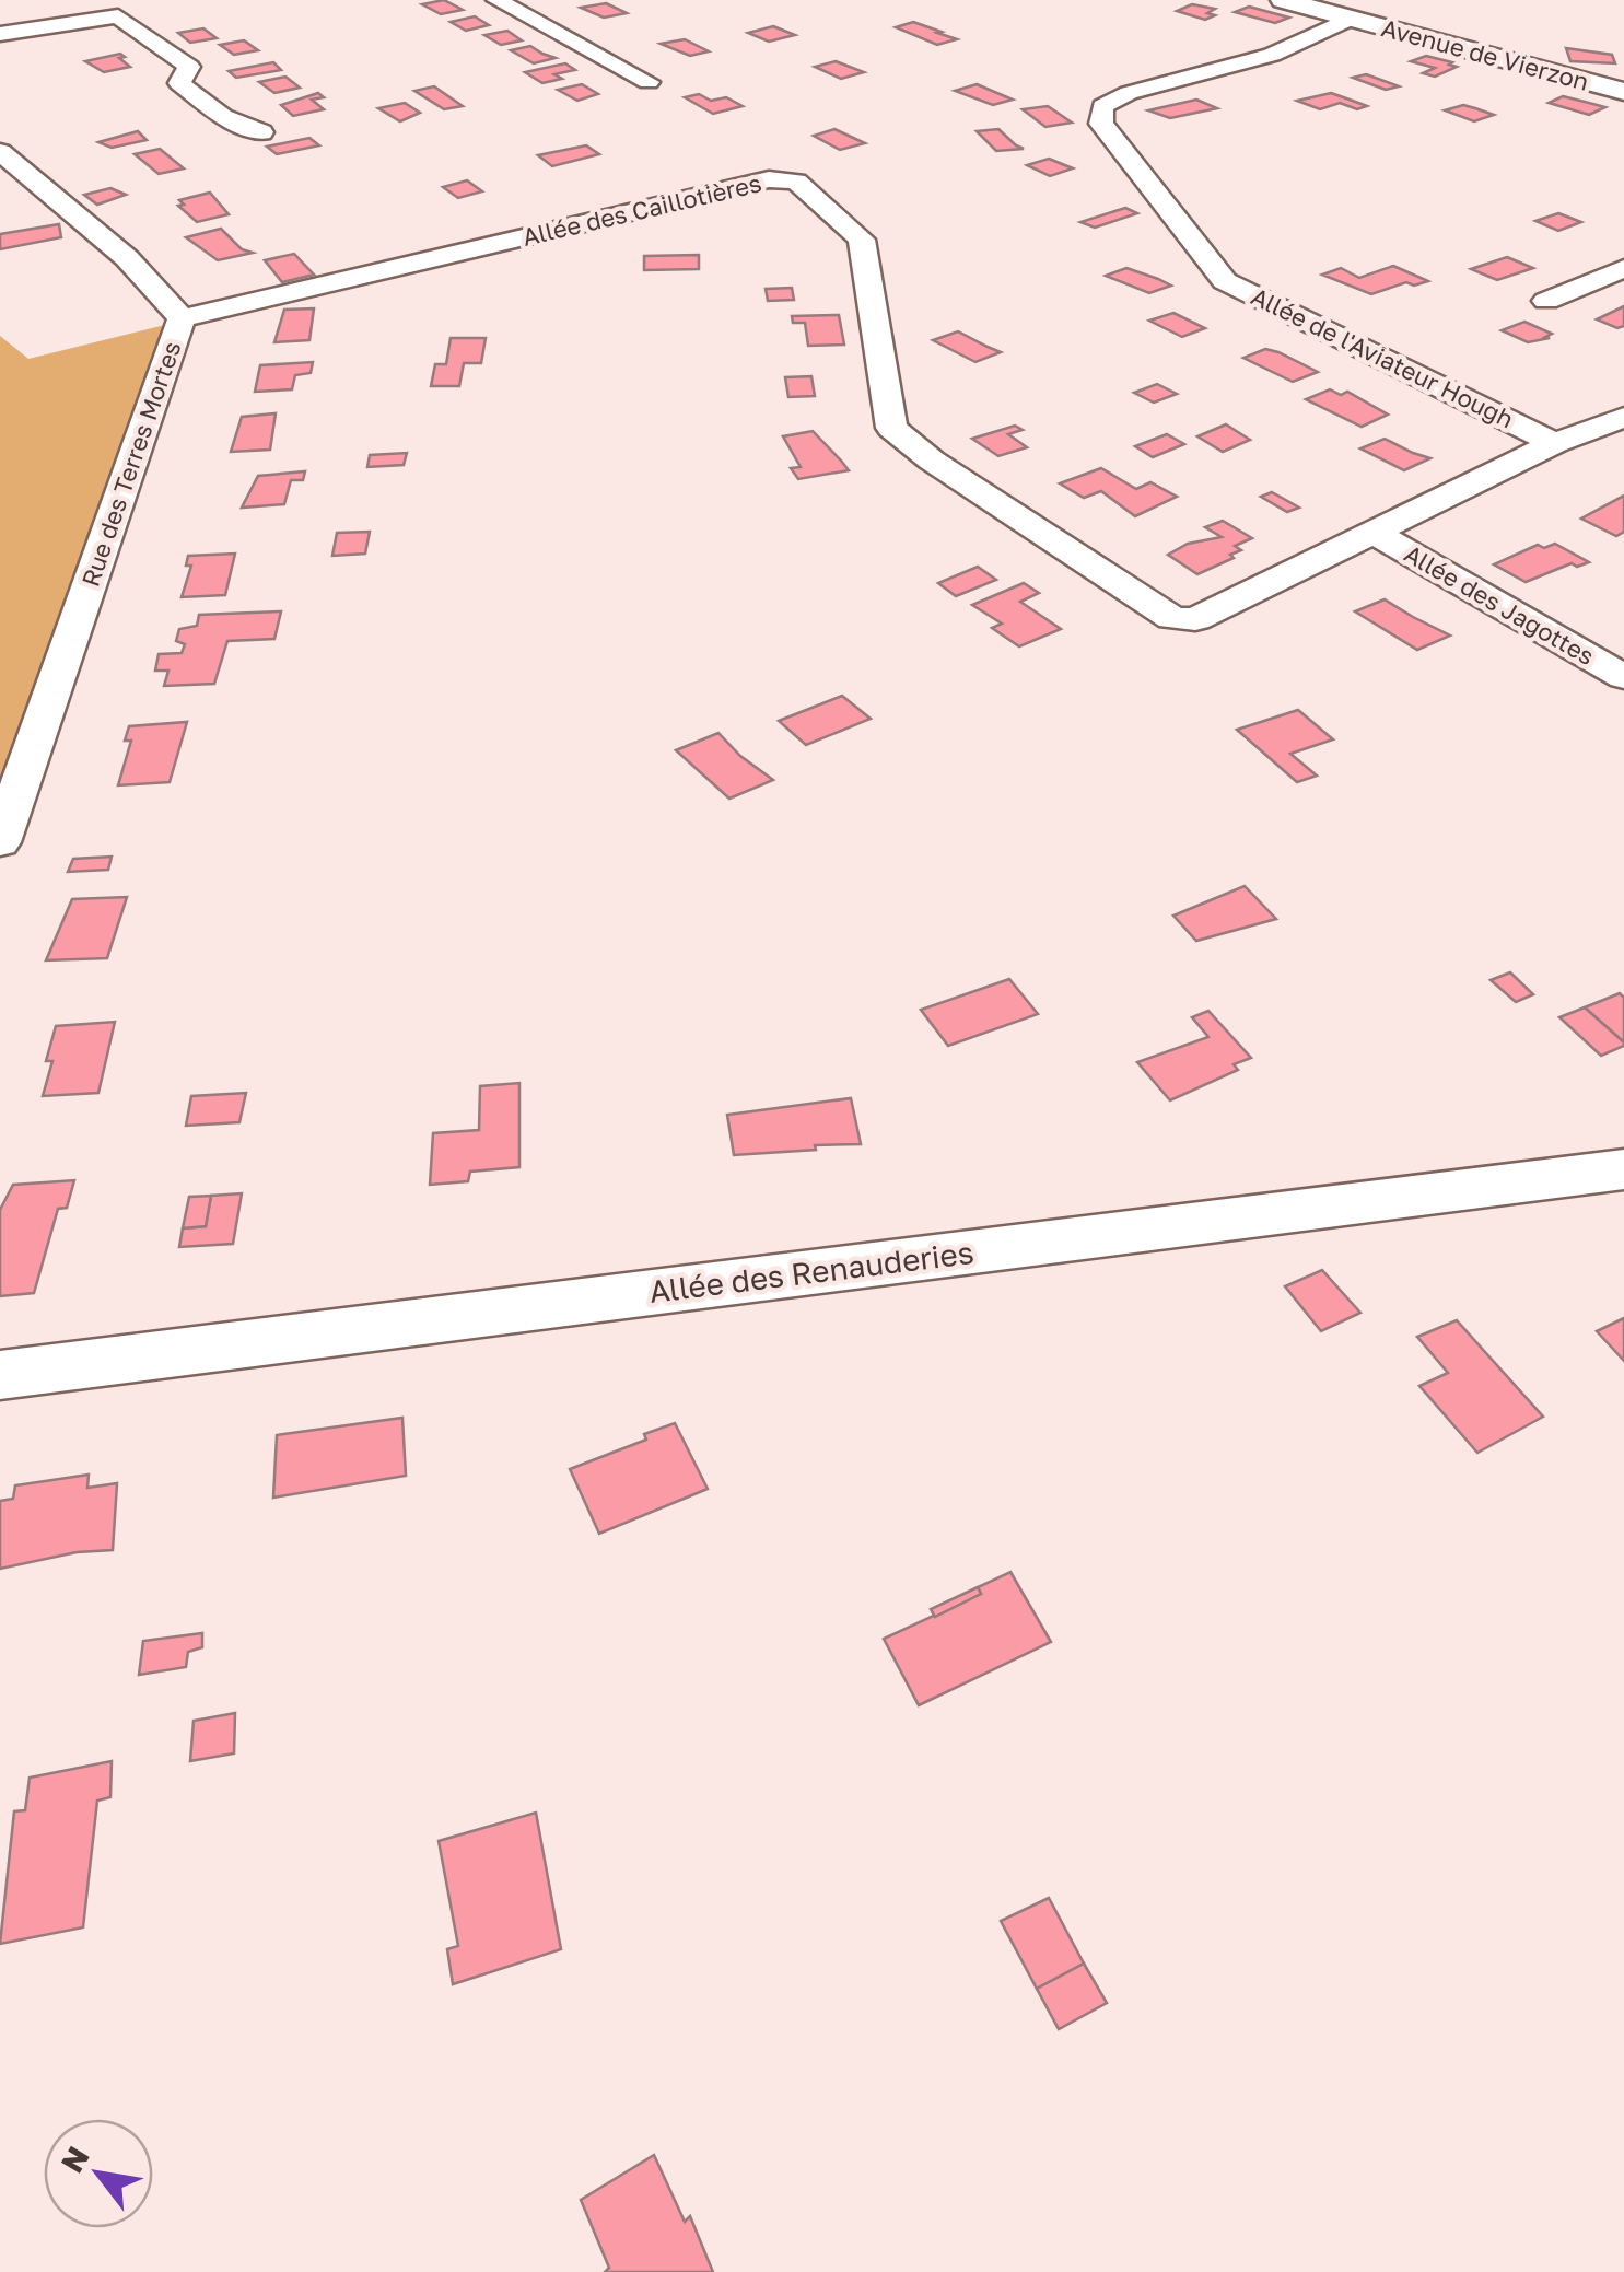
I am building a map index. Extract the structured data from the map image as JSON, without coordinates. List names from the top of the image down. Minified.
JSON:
{"streets":{"main road":["Avenue de Vierzon"],"street":["Allée des Caillotières","Allée de l'Aviateur Hough","Rue des Terres Mortes","Allée des Jagottes","Allée des Renauderies"]},"crossings":[["Avenue de Vierzon","Allée de l'Aviateur Hough"],["Allée des Caillotières","Allée de l'Aviateur Hough"],["Allée des Caillotières","Rue des Terres Mortes"],["Allée des Caillotières","Allée des Jagottes"],["Allée de l'Aviateur Hough","Allée des Jagottes"]],"north":"top left"}
